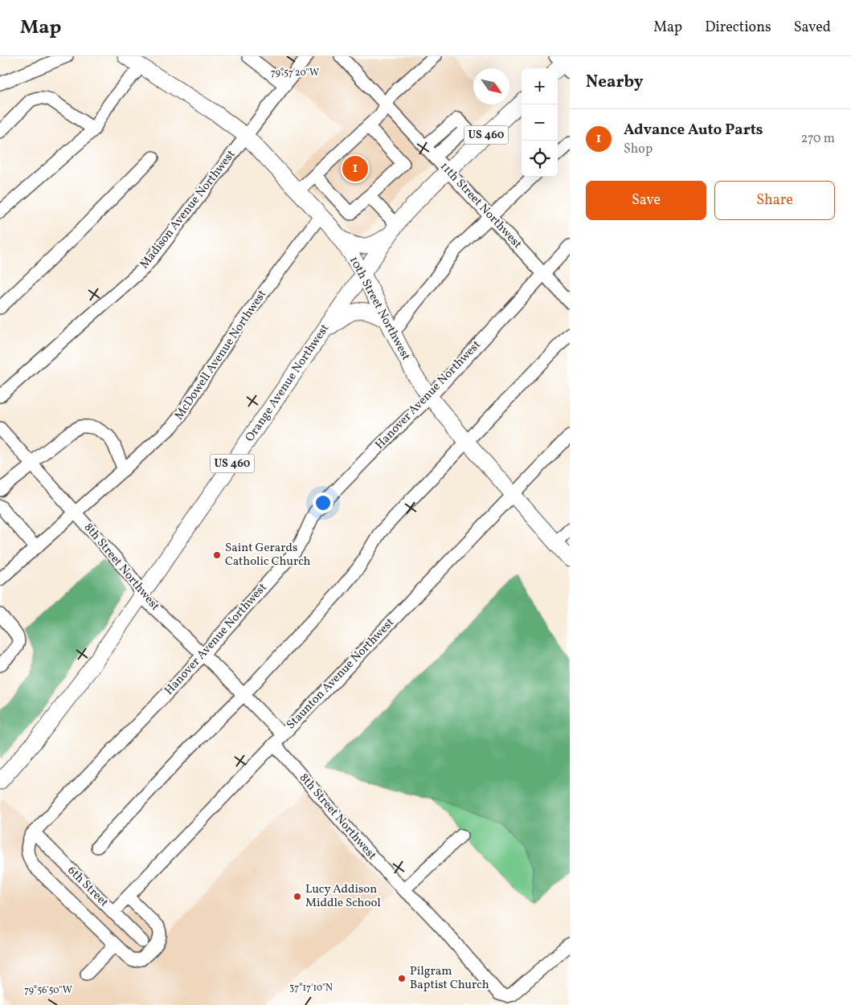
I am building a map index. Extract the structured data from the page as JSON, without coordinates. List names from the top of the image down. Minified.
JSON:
{"streets":{"main road":["US 460","10th Street Northwest","Orange Avenue Northwest"],"street":["11th Street Northwest","Madison Avenue Northwest","McDowell Avenue Northwest","Hanover Avenue Northwest","8th Street Northwest","Staunton Avenue Northwest","6th Street"]},"crossings":[["11th Street Northwest","Orange Avenue Northwest"],["11th Street Northwest","Hanover Avenue Northwest"],["Madison Avenue Northwest","10th Street Northwest"],["10th Street Northwest","McDowell Avenue Northwest"],["10th Street Northwest","Orange Avenue Northwest"],["10th Street Northwest","Hanover Avenue Northwest"],["10th Street Northwest","Staunton Avenue Northwest"],["McDowell Avenue Northwest","8th Street Northwest"],["Orange Avenue Northwest","8th Street Northwest"],["Hanover Avenue Northwest","8th Street Northwest"],["Hanover Avenue Northwest","6th Street"],["8th Street Northwest","Staunton Avenue Northwest"],["Staunton Avenue Northwest","6th Street"]],"places":["Saint Gerards Catholic Church","Lucy Addison Middle School","Pilgram Baptist Church"],"north":"bottom right","page":{"header":"Map","nav":["Map","Directions","Saved"],"heading":"Nearby","map_buttons":["+","−"],"list":[{"mark":"1","name":"Advance Auto Parts","note":"Shop","value":"270 m"}],"pins":"1","buttons":["Save","Share"]},"coordinates":["79°57'20\"W","37°17'10\"N","79°56'50\"W"]}
